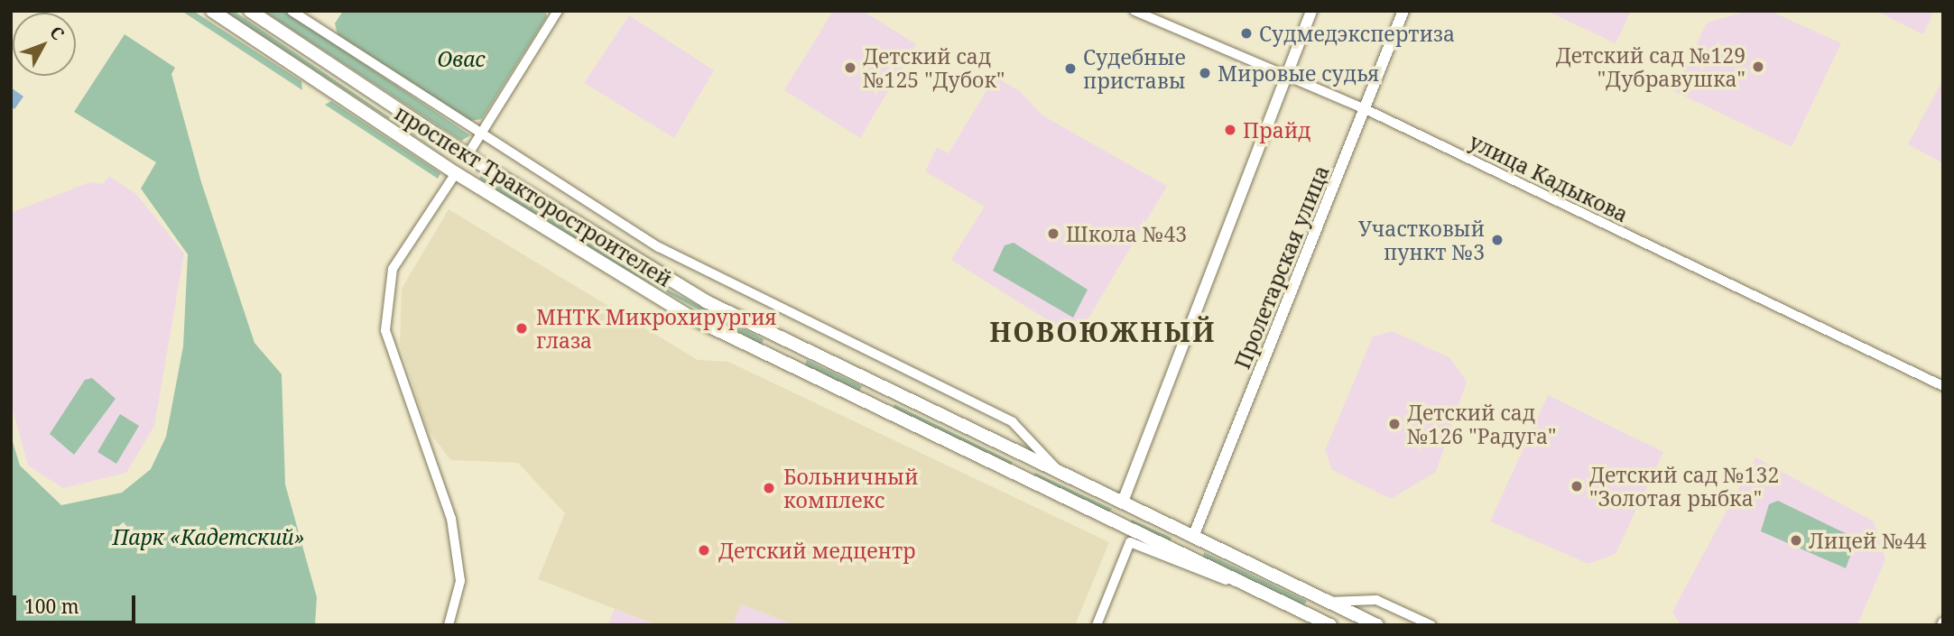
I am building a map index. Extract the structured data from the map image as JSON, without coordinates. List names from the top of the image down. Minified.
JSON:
{"streets":{"main road":["проспект Тракторостроителей"],"street":["улица Кадыкова","Пролетарская улица"]},"crossings":[["улица Кадыкова","Пролетарская улица"],["проспект Тракторостроителей","Пролетарская улица"]],"districts":["НОВОЮЖНЫЙ"],"parks":["Овас","Парк «Кадетский»"],"places":["Судмедэкспертиза","Детский сад №129 \"Дубравушка\"","Детский сад №125 \"Дубок\"","Судебные приставы","Мировые судья","Прайд","Школа №43","Участковый пункт №3","МНТК Микрохирургия глаза","Детский сад №126 \"Радуга\"","Детский сад №132 \"Золотая рыбка\"","Больничный комплекс","Лицей №44","Детский медцентр"],"scale_bar":"100 m","north":"top right"}
